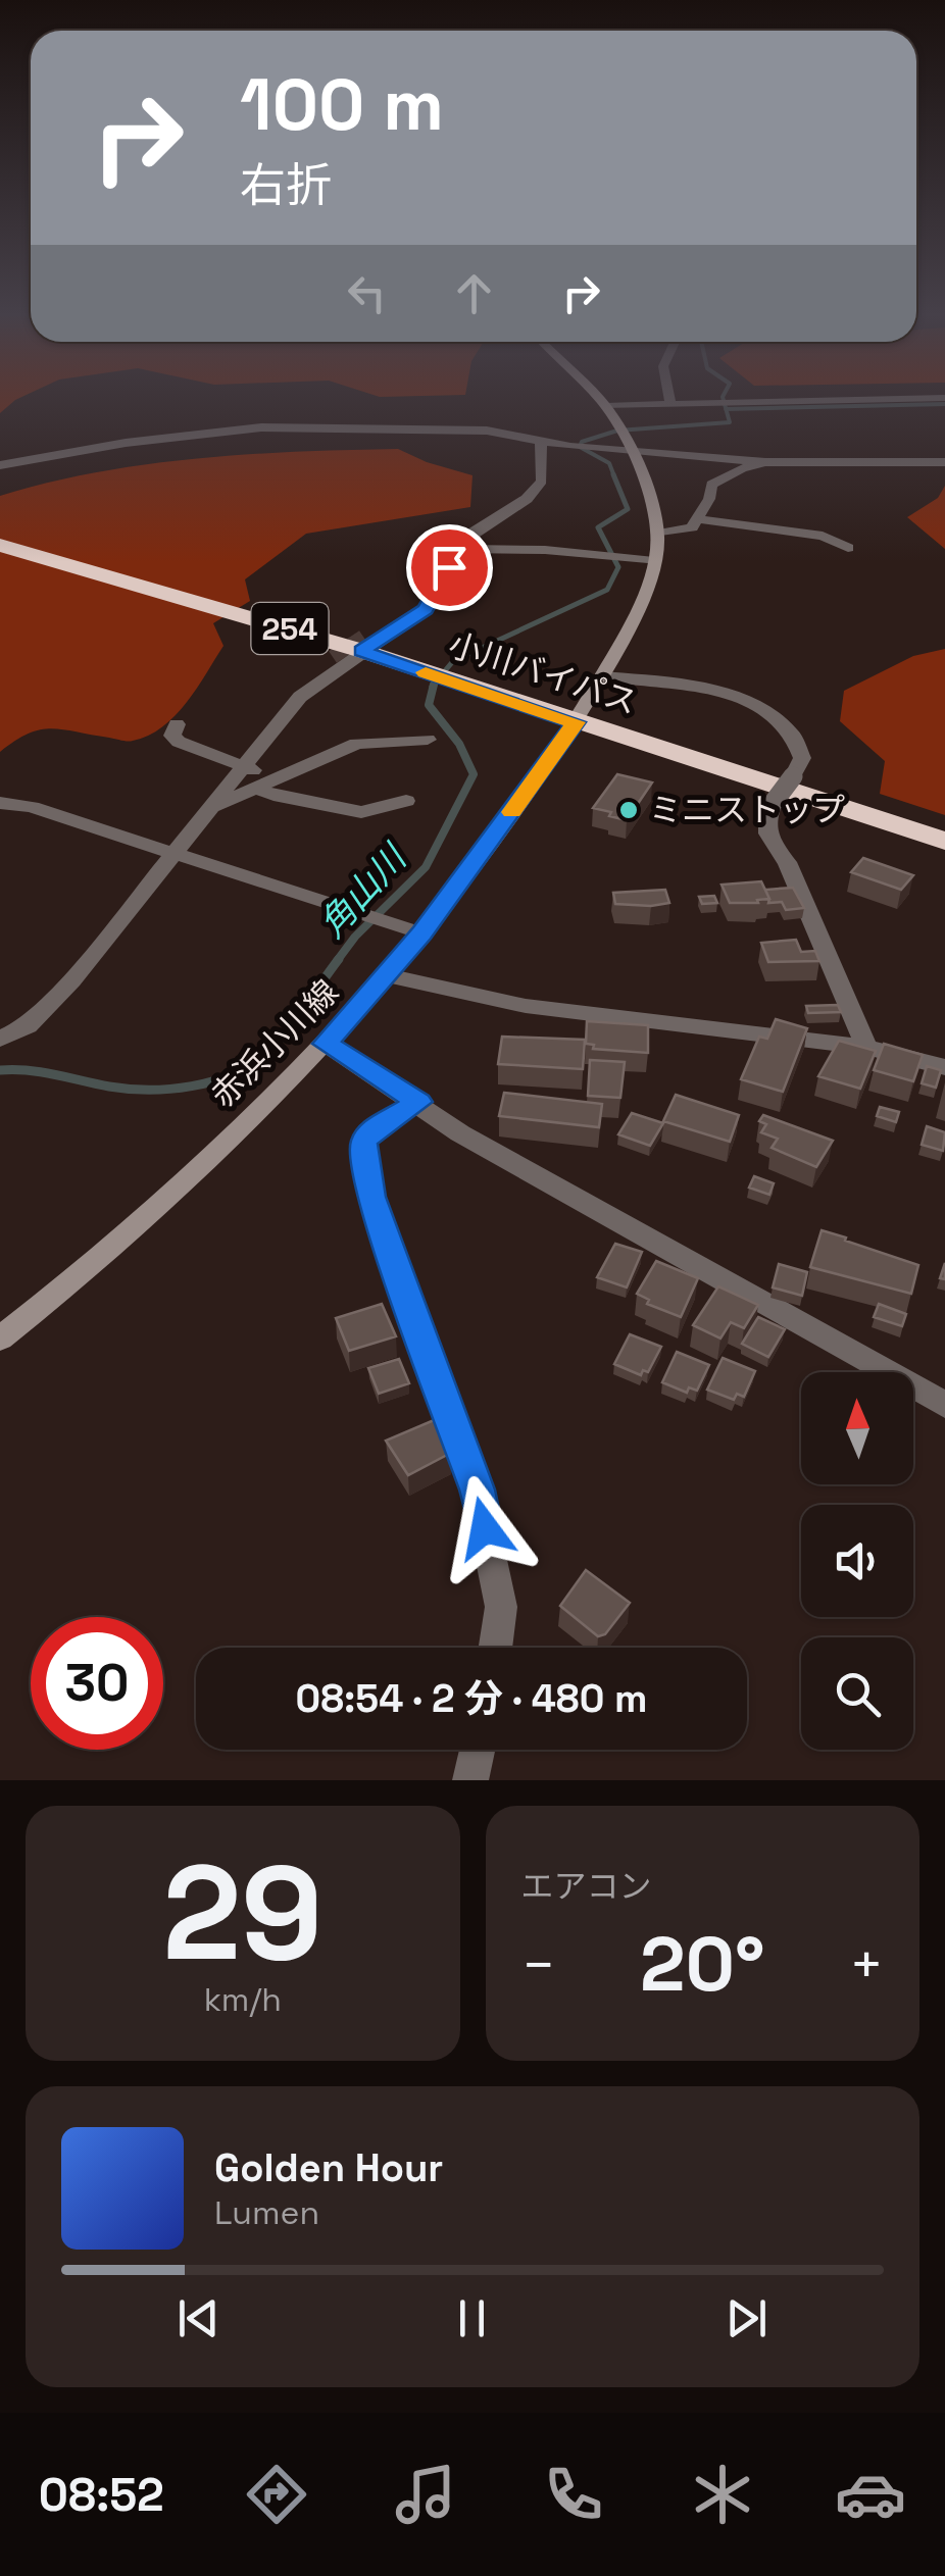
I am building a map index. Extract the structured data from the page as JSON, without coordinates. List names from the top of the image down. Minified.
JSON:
{"streets":{"highway":["254","小川バイパス"],"main road":["赤浜小川線"]},"crossings":[["小川バイパス","赤浜小川線"]],"water":["角山川"],"places":["ミニストップ"],"north":"top","page":{"turn":["100 m","右折"],"limit":"30","trip":"08:54 · 2 分 · 480 m","tile":[["29","km/h"],"エアコン"],"heat":["−","20°","+"],"song":["Golden Hour","Lumen"],"tabs":"08:52"}}
